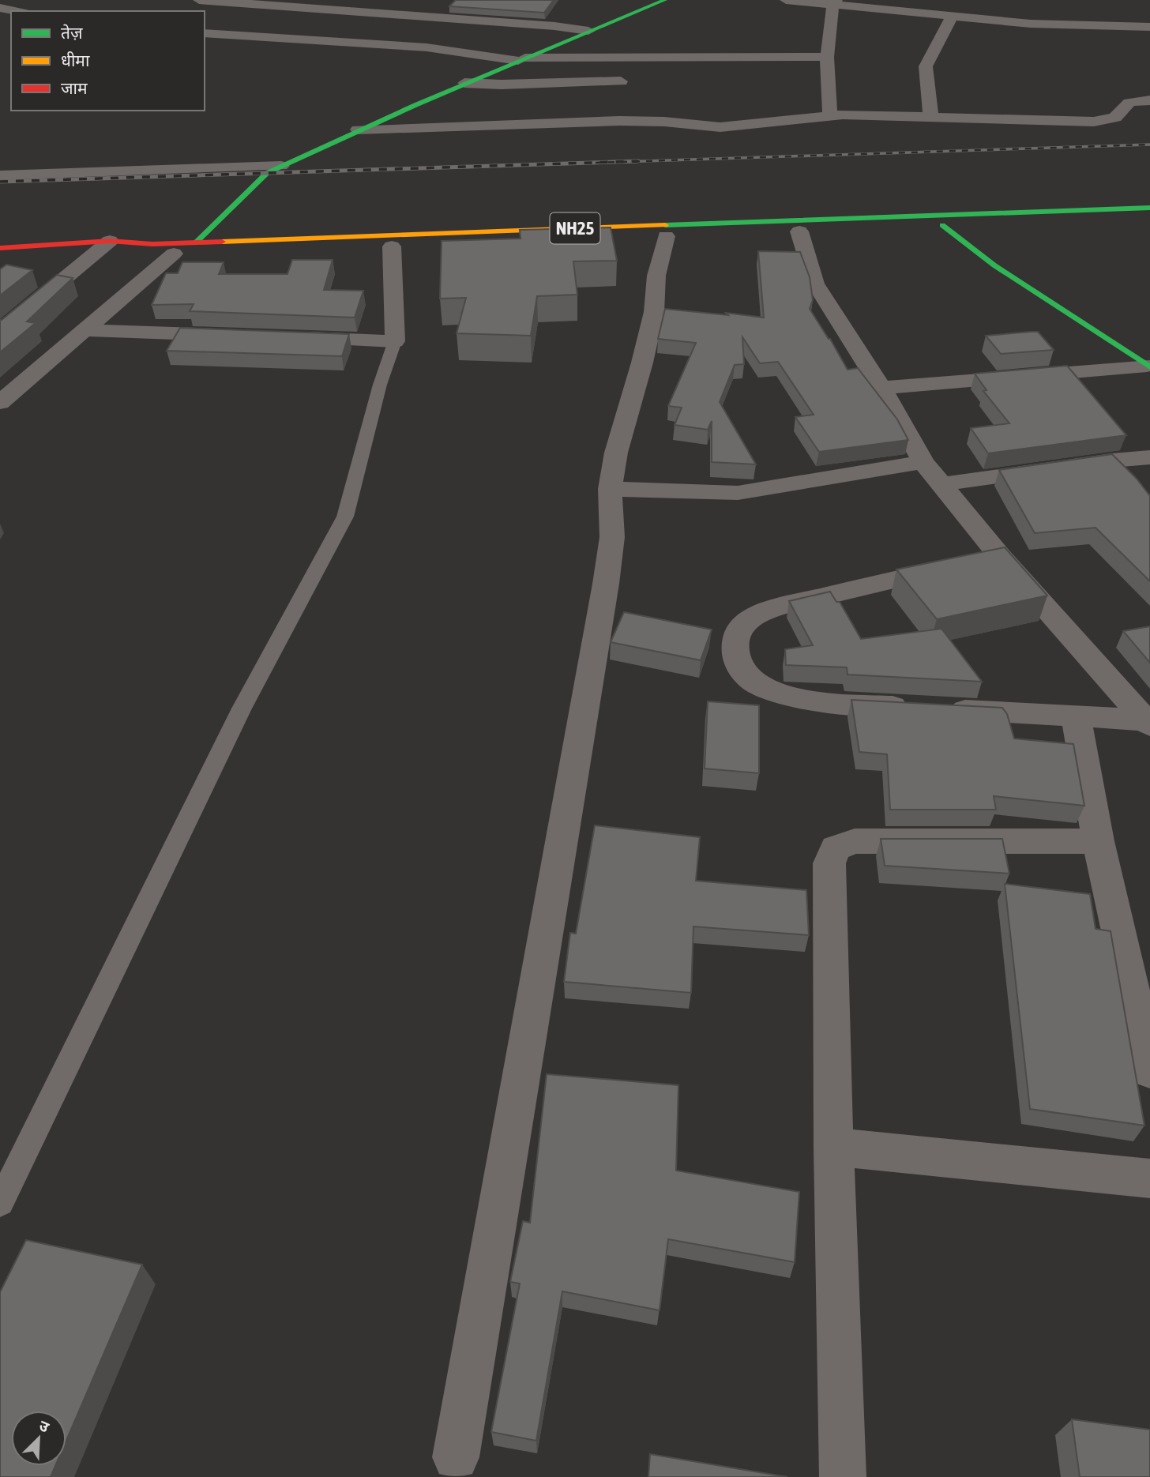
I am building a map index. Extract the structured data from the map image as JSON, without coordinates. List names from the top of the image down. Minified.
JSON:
{"streets":{"main road":["NH25"]},"legend":["तेज़","धीमा","जाम"],"north":"top right"}
